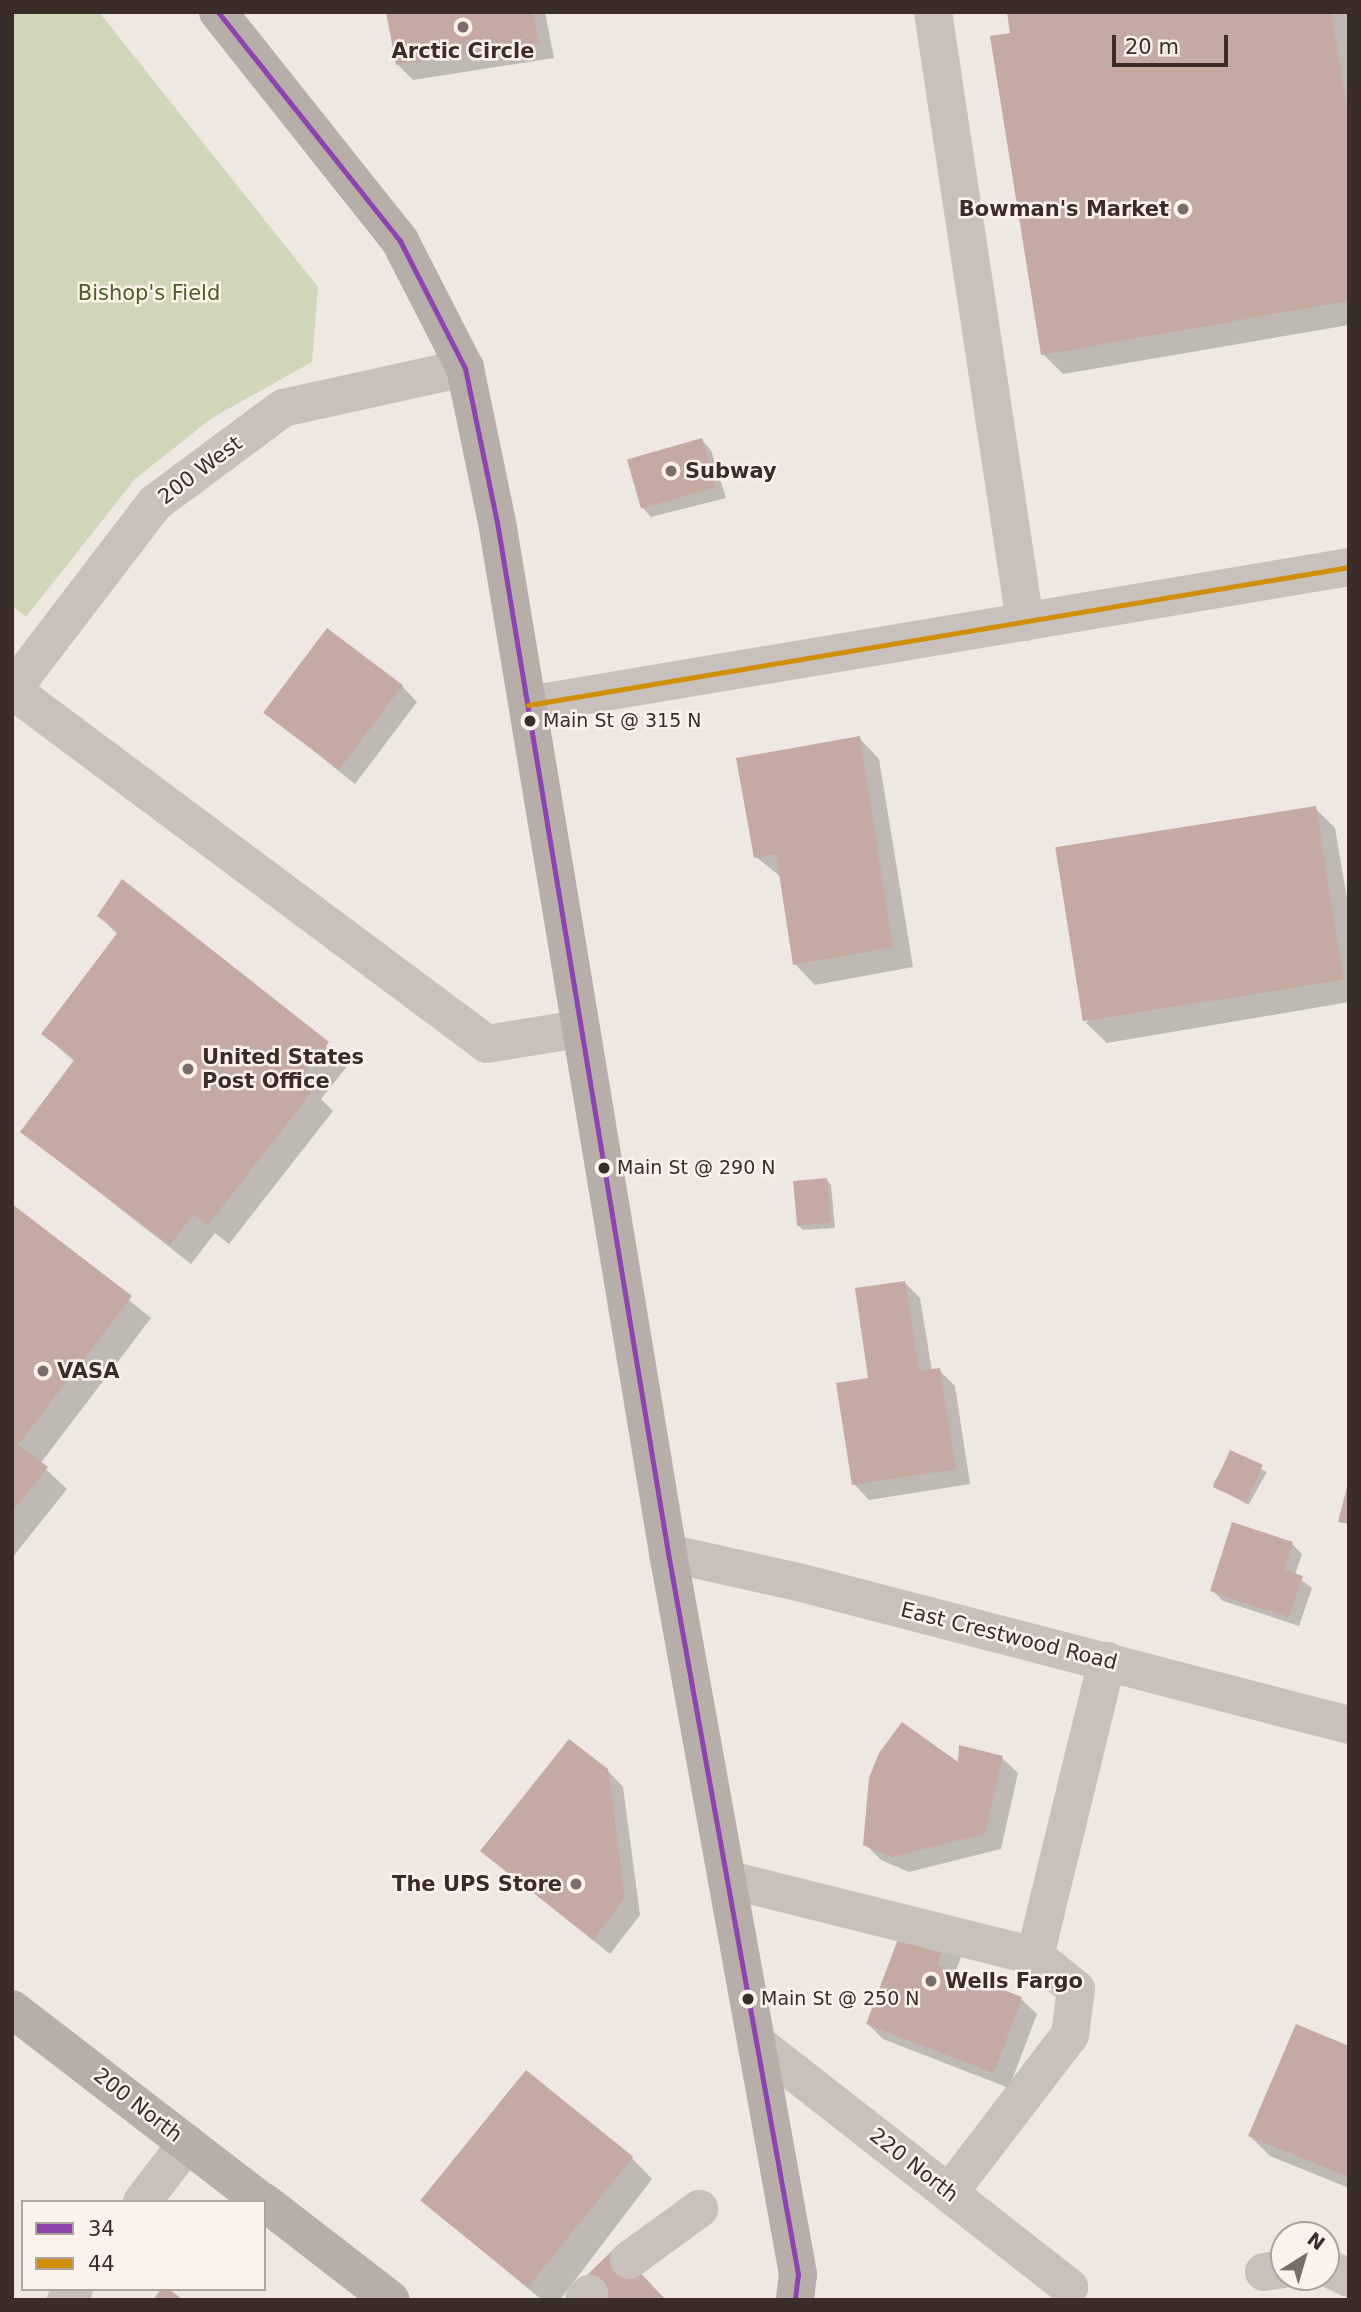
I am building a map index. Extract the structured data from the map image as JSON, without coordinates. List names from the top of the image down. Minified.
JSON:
{"streets":{"main road":["200 North"],"street":["200 West","East Crestwood Road","220 North"]},"parks":["Bishop's Field"],"places":["Arctic Circle","Bowman's Market","Subway","Main St @ 315 N","United States Post Office","Main St @ 290 N","VASA","The UPS Store","Wells Fargo","Main St @ 250 N"],"lines":["transit line 34","transit line 44"],"legend":["34","44"],"scale_bar":"20 m","north":"top right"}
